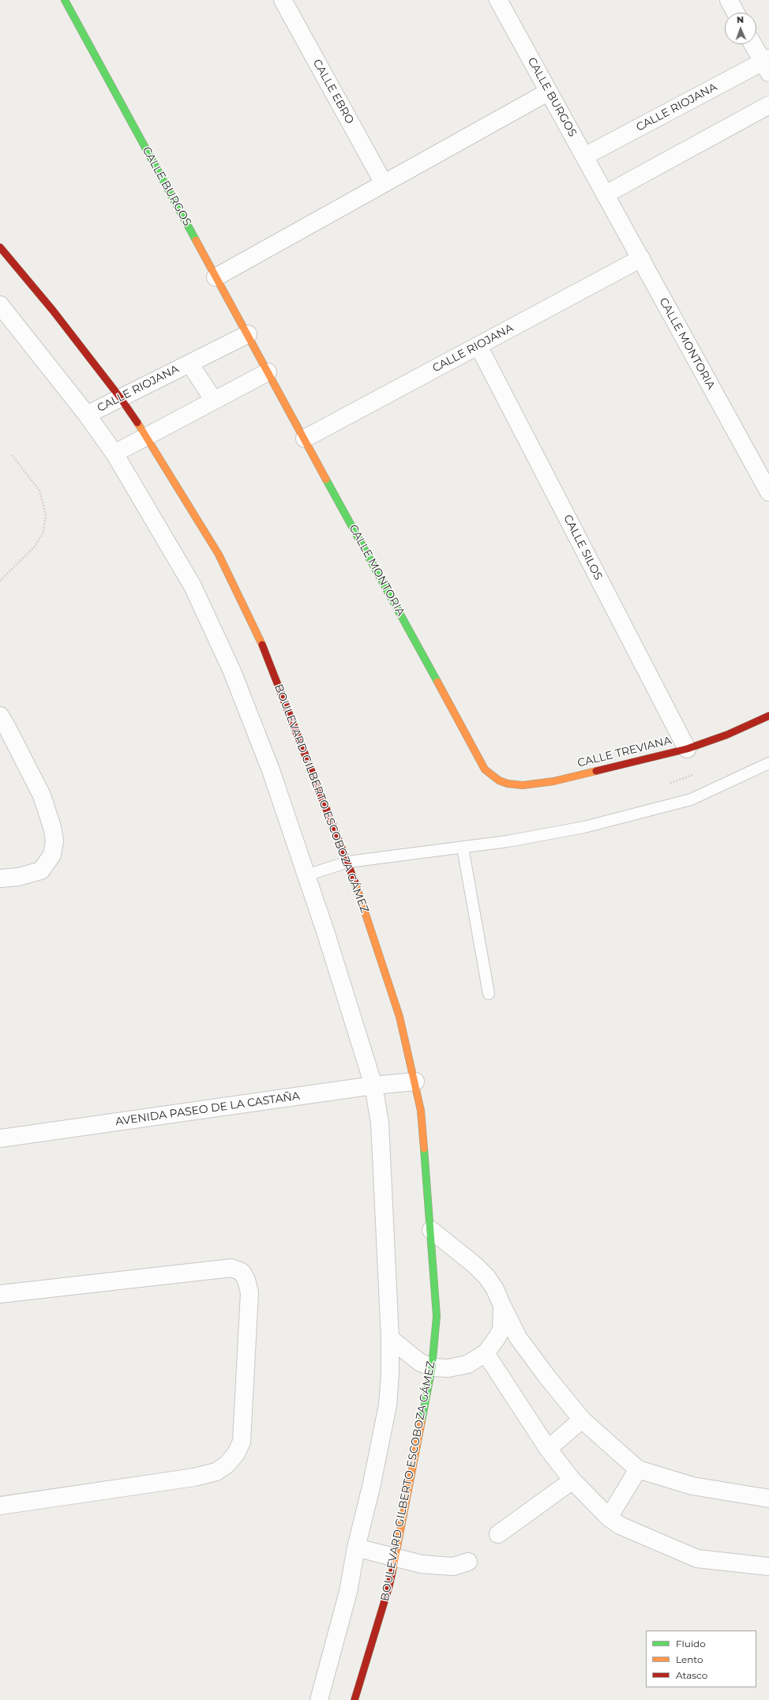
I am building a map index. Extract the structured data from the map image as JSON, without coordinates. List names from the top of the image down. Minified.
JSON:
{"streets":{"street":["CALLE EBRO","CALLE BURGOS","CALLE RIOJANA","CALLE MONTORIA","CALLE SILOS","CALLE TREVIANA","BOULEVARD GILBERTO ESCOBOZA GÁMEZ","AVENIDA PASEO DE LA CASTAÑA"]},"crossings":[["CALLE BURGOS","CALLE RIOJANA"],["CALLE BURGOS","CALLE MONTORIA"],["CALLE RIOJANA","CALLE MONTORIA"],["CALLE RIOJANA","CALLE SILOS"],["CALLE RIOJANA","BOULEVARD GILBERTO ESCOBOZA GÁMEZ"],["CALLE MONTORIA","CALLE TREVIANA"],["CALLE SILOS","CALLE TREVIANA"],["BOULEVARD GILBERTO ESCOBOZA GÁMEZ","AVENIDA PASEO DE LA CASTAÑA"]],"legend":["Fluido","Lento","Atasco"],"north":"top"}
